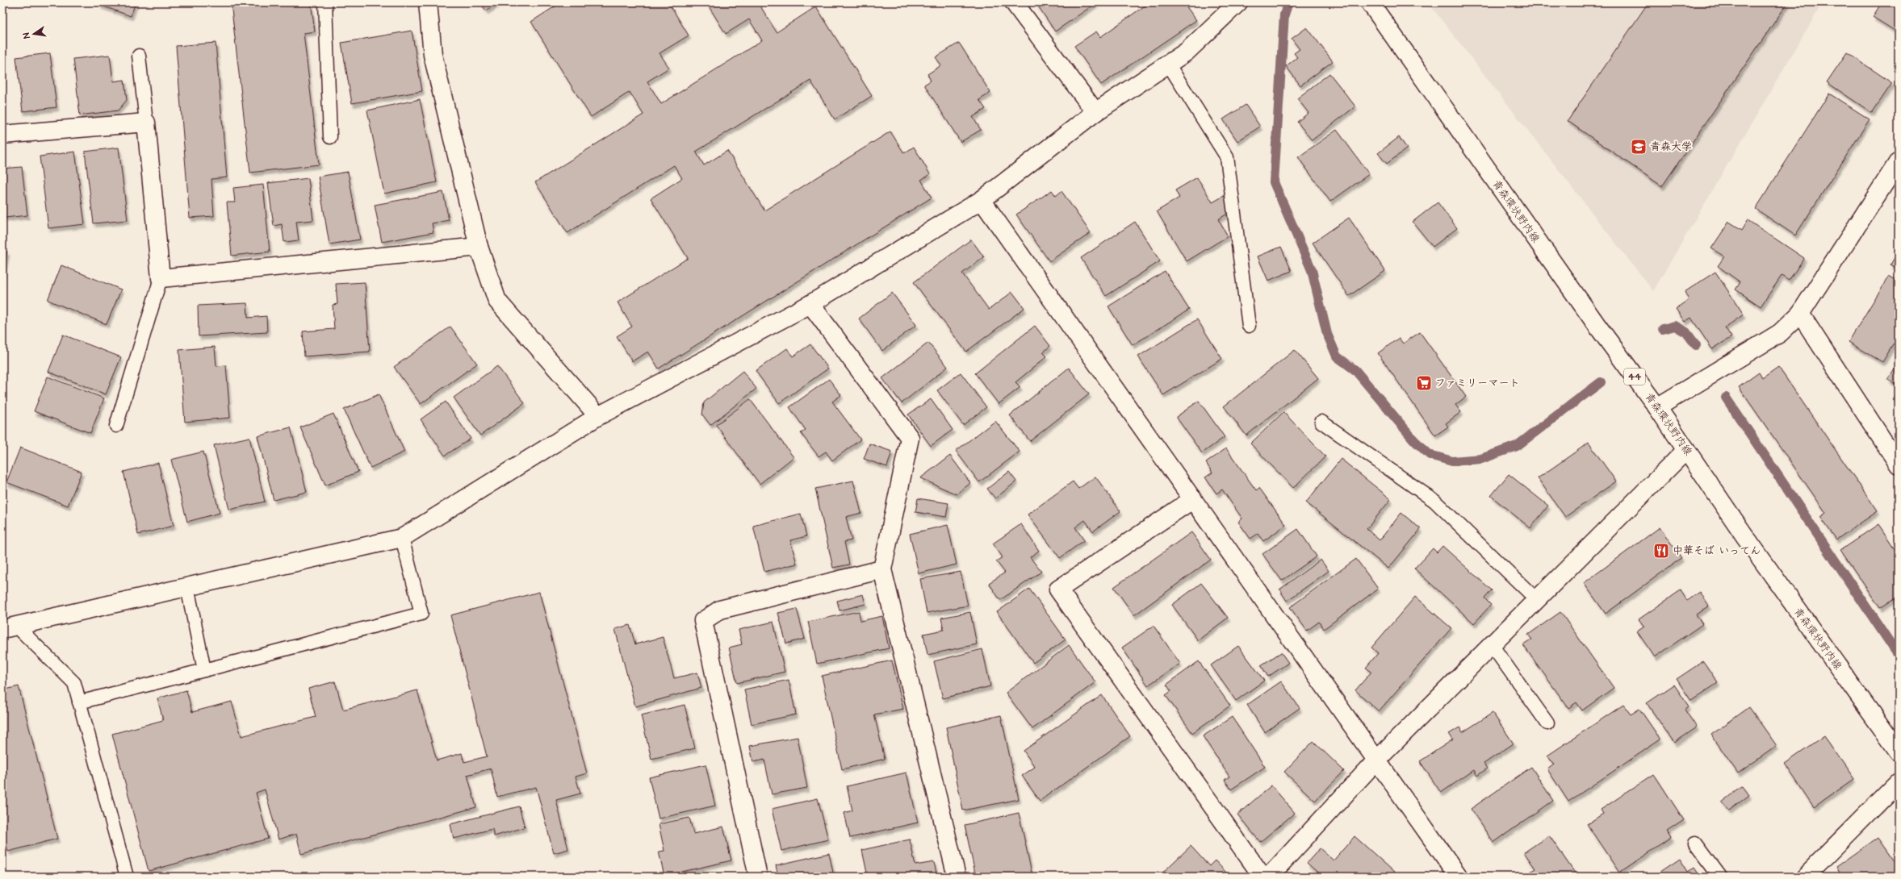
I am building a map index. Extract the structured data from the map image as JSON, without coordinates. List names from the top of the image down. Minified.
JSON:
{"streets":{"street":["青森環状野内線","44"]},"places":{"school or university":["青森大学"],"supermarket":["ファミリーマート"],"restaurant":["中華そば いってん"]},"north":"left"}
